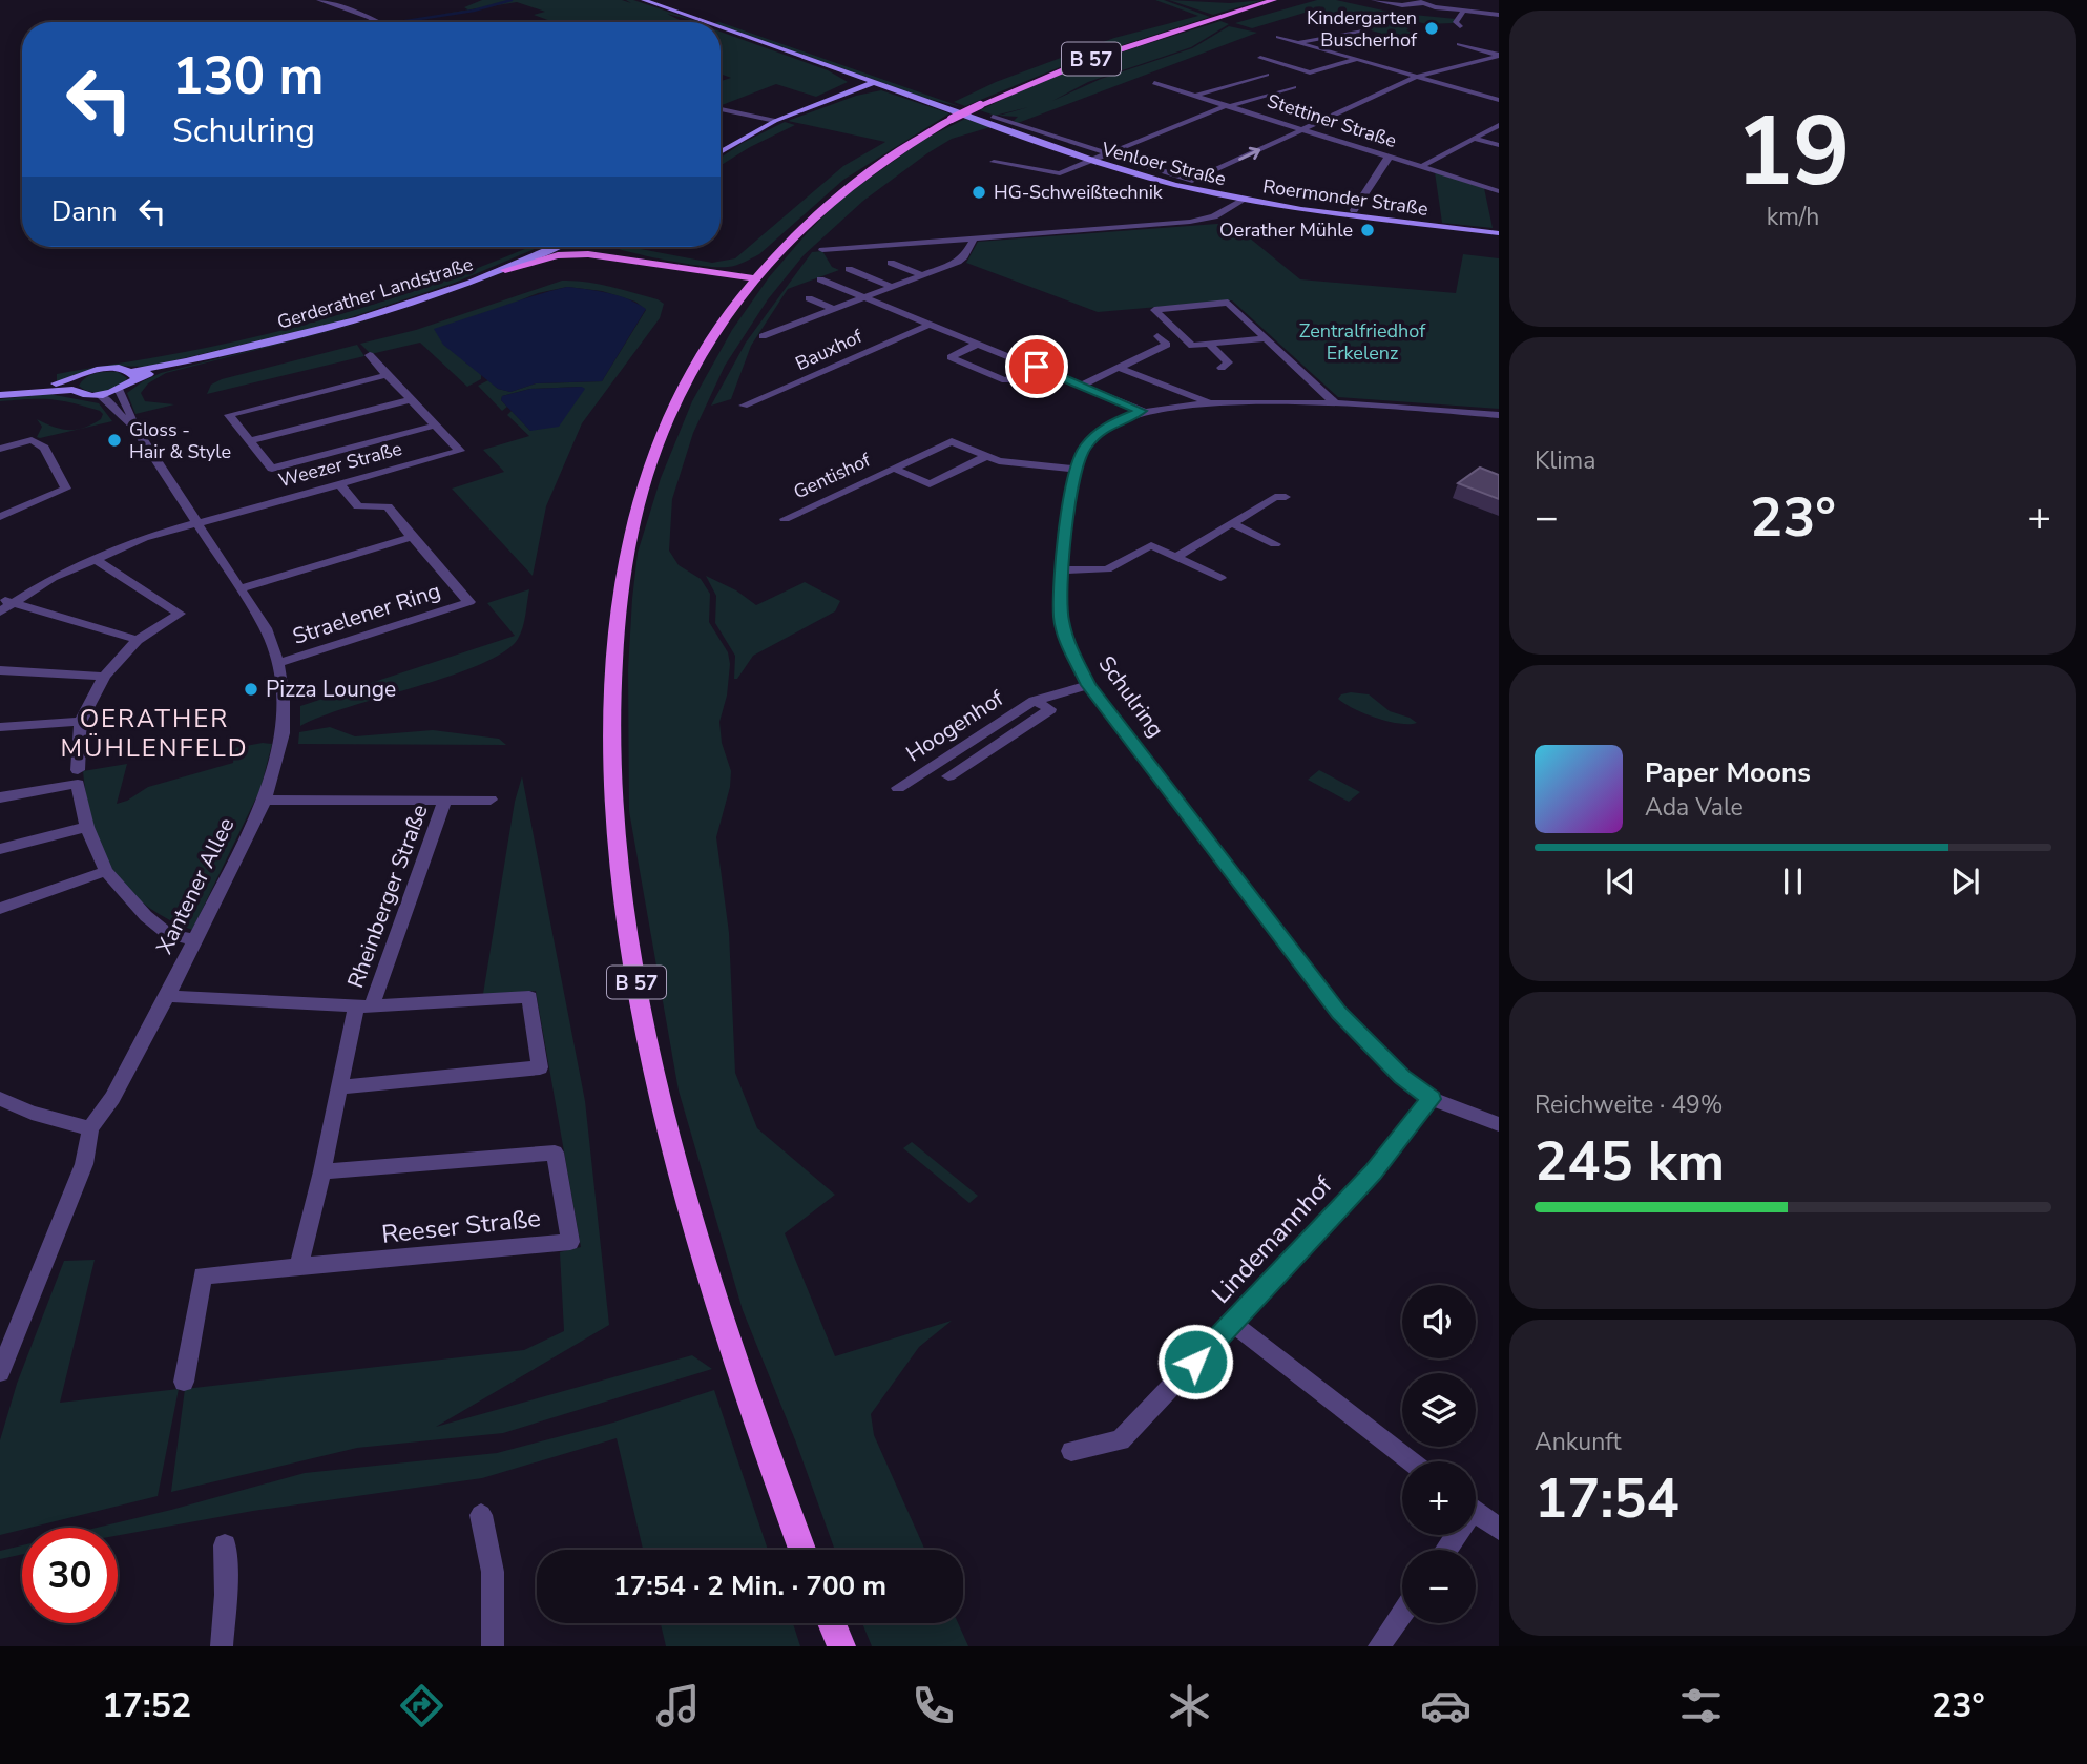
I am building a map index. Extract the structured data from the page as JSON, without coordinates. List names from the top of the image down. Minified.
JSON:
{"streets":{"main road":["B 57","Venloer Straße","Roermonder Straße","Gerderather Landstraße"],"street":["Stettiner Straße","Bauxhof","Weezer Straße","Gentishof","Straelener Ring","Schulring","Hoogenhof","Xantener Allee","Rheinberger Straße","Reeser Straße","Lindemannhof"]},"crossings":[["Venloer Straße","Roermonder Straße"],["Bauxhof","Schulring"],["Weezer Straße","Straelener Ring"],["Weezer Straße","Xantener Allee"],["Gentishof","Schulring"],["Straelener Ring","Xantener Allee"],["Schulring","Hoogenhof"],["Schulring","Lindemannhof"],["Xantener Allee","Rheinberger Straße"]],"districts":["OERATHER MÜHLENFELD"],"parks":["Zentralfriedhof Erkelenz"],"places":["Kindergarten Buscherhof","HG-Schweißtechnik","Oerather Mühle","Gloss - Hair & Style","Pizza Lounge"],"page":{"tile":[["19","km/h"],"Klima",["Reichweite · 49%","245 km"],["Ankunft","17:54"]],"turn":["130 m","Schulring"],"then":"Dann","heat":["−","23°","+"],"song":["Paper Moons","Ada Vale"],"map_buttons":["+","−"],"limit":"30","trip":"17:54 · 2 Min. · 700 m","tabs":["17:52","23°"]}}
